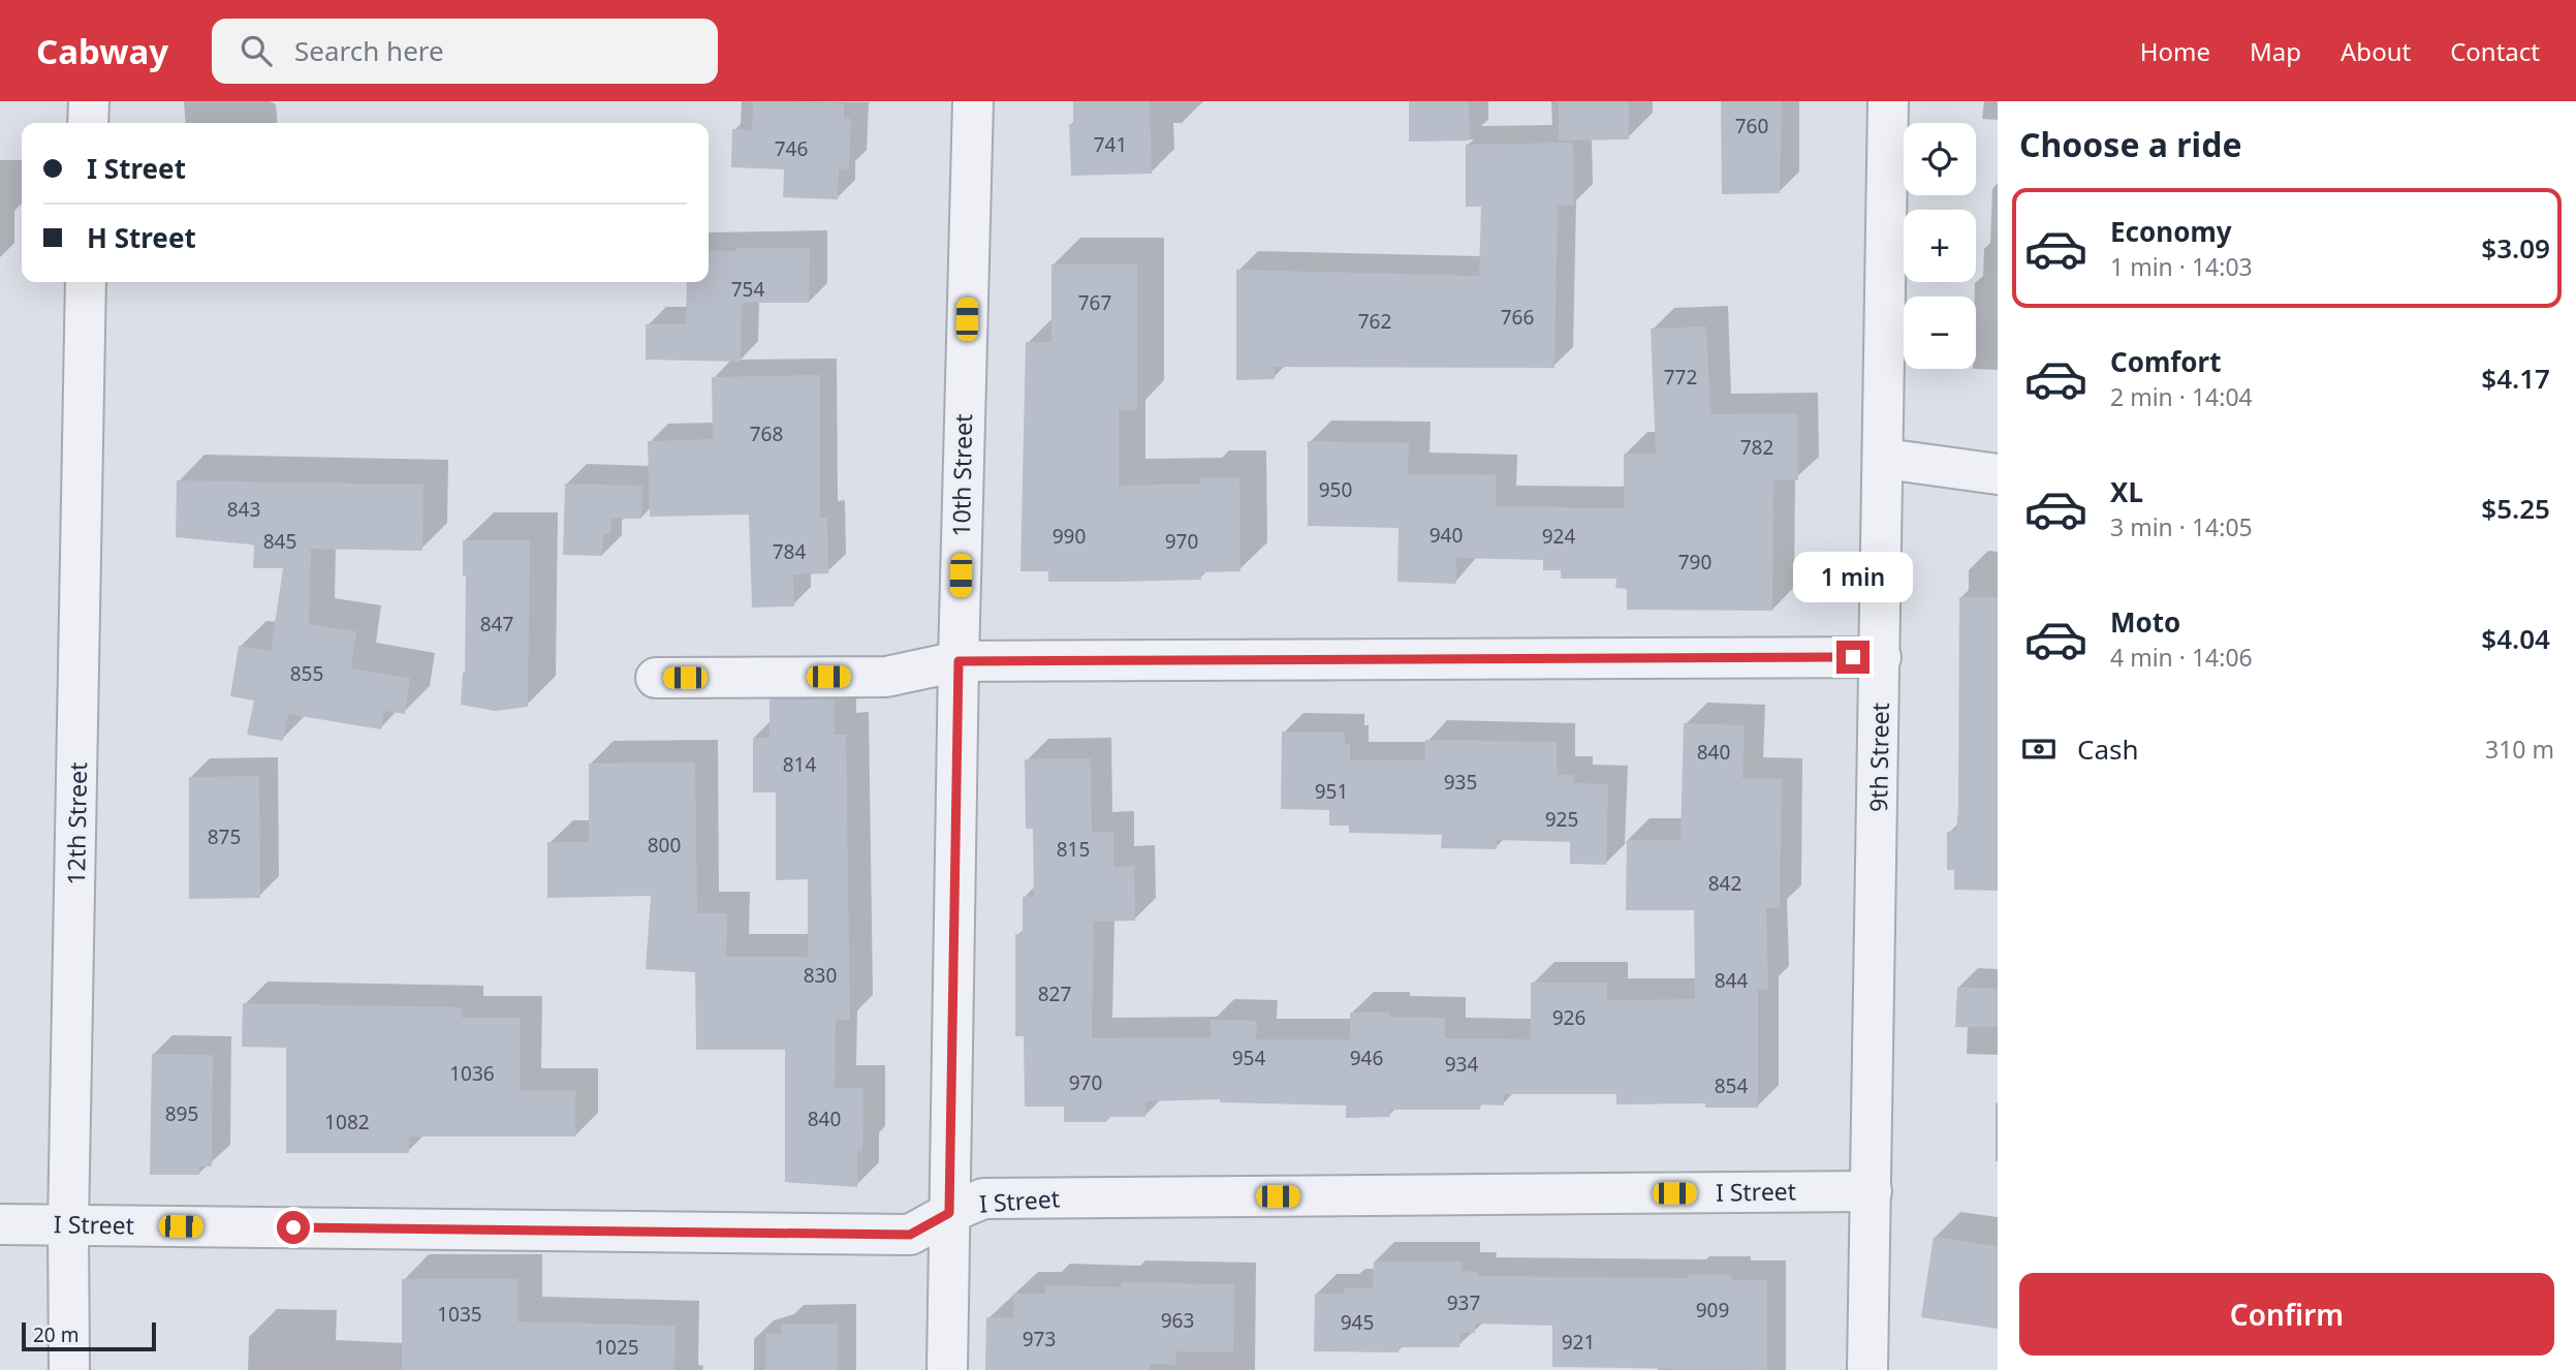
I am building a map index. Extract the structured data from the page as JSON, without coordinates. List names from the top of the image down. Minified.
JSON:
{"streets":{"street":["10th Street","9th Street","12th Street","I Street"]},"crossings":[["10th Street","I Street"],["9th Street","I Street"],["12th Street","I Street"]],"house_numbers":["760","741","746","754","767","766","762","772","768","782","950","843","940","990","924","845","970","784","790","847","855","840","814","935","951","925","875","800","815","842","830","844","827","926","954","946","934","1036","970","854","895","840","1082","937","909","1035","963","945","973","921","1025"],"scale_bar":"20 m","page":{"header":"Cabway","search":"Search here","nav":["Home","Map","About","Contact"],"heading":"Choose a ride","map_buttons":["+","−"],"banner":["I Street","H Street"],"list":[{"name":"Economy","note":"1 min · 14:03","value":"$3.09"},{"name":"Comfort","note":"2 min · 14:04","value":"$4.17"},{"name":"XL","note":"3 min · 14:05","value":"$5.25"},{"name":"Moto","note":"4 min · 14:06","value":"$4.04"}],"bubble":"1 min","pay":["Cash","310 m"],"buttons":"Confirm","scale":"20 m"}}
